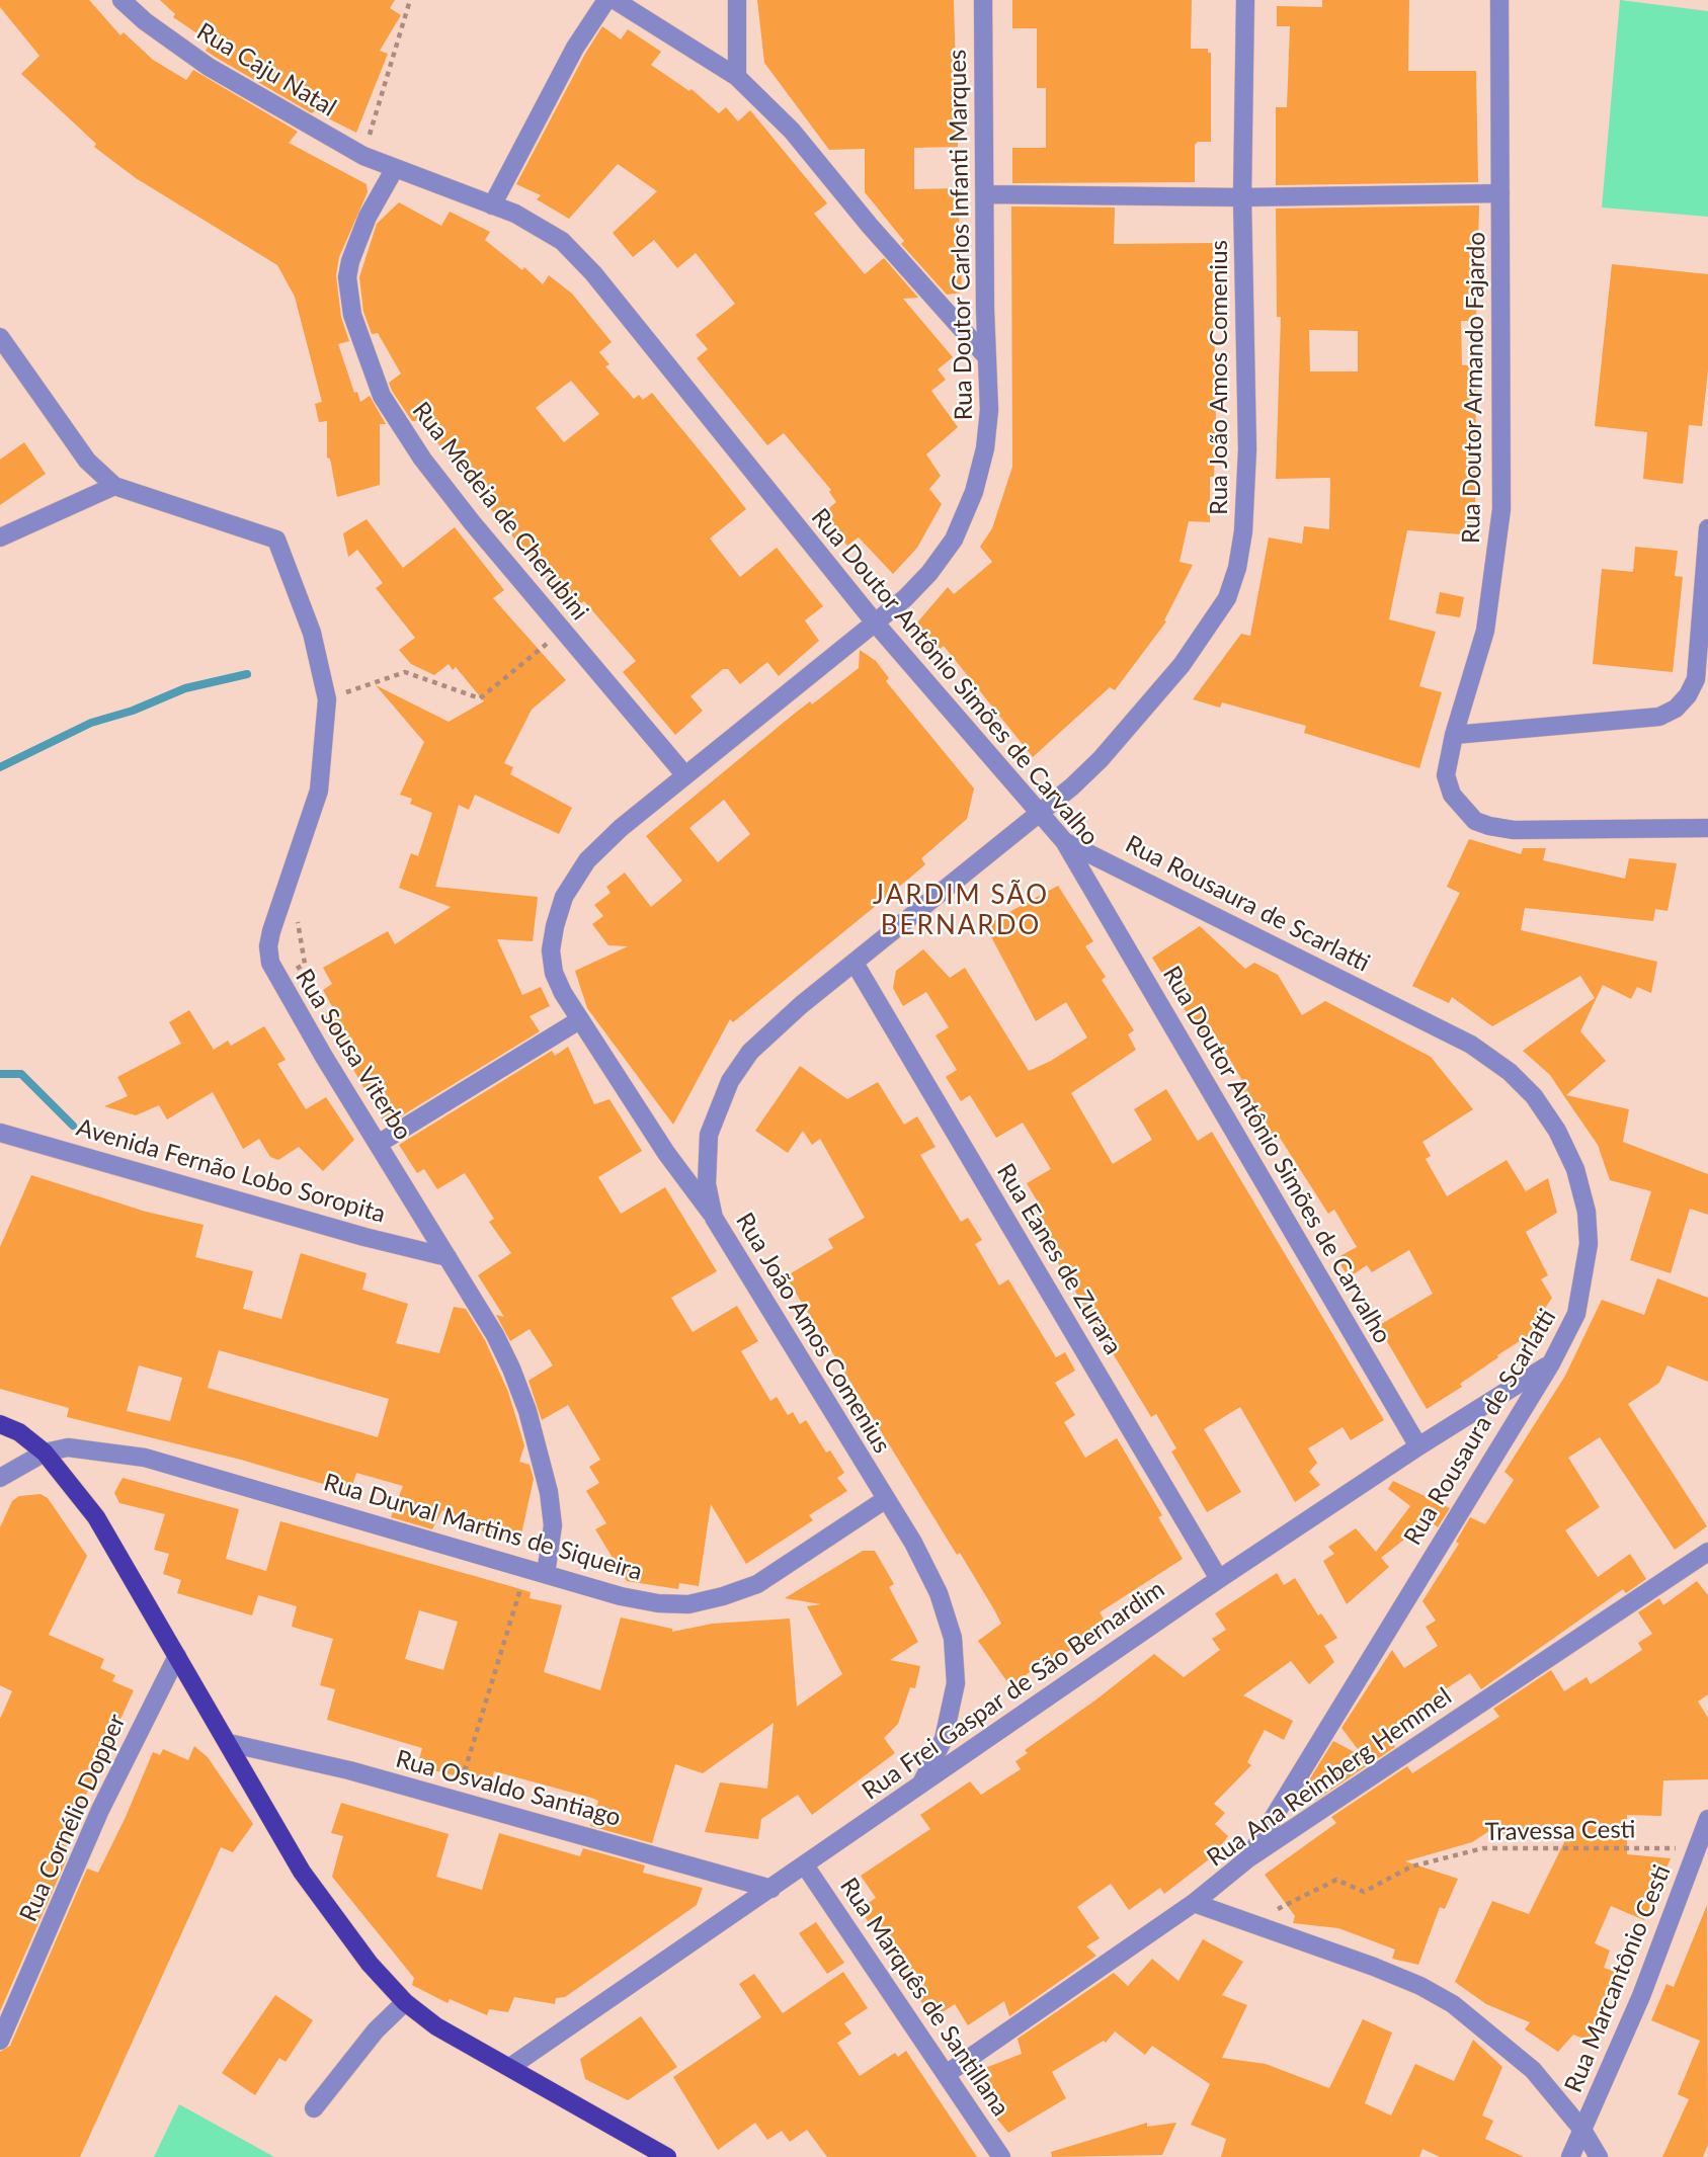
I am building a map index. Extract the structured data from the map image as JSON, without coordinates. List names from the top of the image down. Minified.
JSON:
{"streets":{"street":["Rua Caju Natal","Rua Doutor Carlos Infanti Marques","Rua João Amos Comenius","Rua Doutor Armando Fajardo","Rua Medeia de Cherubini","Rua Doutor Antônio Simões de Carvalho","Rua Rousaura de Scarlatti","Rua Sousa Viterbo","Avenida Fernão Lobo Soropita","Rua Eanes de Zurara","Rua Durval Martins de Siqueira","Rua Frei Gaspar de São Bernardim","Rua Ana Reimberg Hemmel","Rua Osvaldo Santiago","Rua Cornélio Dopper","Rua Marcantônio Cesti","Rua Marquês de Santillana"],"path":["Travessa Cesti"]},"crossings":[["Rua Caju Natal","Rua Medeia de Cherubini"],["Rua Caju Natal","Rua Doutor Antônio Simões de Carvalho"],["Rua Doutor Carlos Infanti Marques","Rua João Amos Comenius"],["Rua Doutor Carlos Infanti Marques","Rua Medeia de Cherubini"],["Rua Doutor Carlos Infanti Marques","Rua Doutor Antônio Simões de Carvalho"],["Rua João Amos Comenius","Rua Doutor Antônio Simões de Carvalho"],["Rua João Amos Comenius","Rua Eanes de Zurara"],["Rua João Amos Comenius","Rua Durval Martins de Siqueira"],["Rua João Amos Comenius","Rua Frei Gaspar de São Bernardim"],["Rua Medeia de Cherubini","Rua Doutor Antônio Simões de Carvalho"],["Rua Doutor Antônio Simões de Carvalho","Rua Rousaura de Scarlatti"],["Rua Doutor Antônio Simões de Carvalho","Rua Frei Gaspar de São Bernardim"],["Rua Rousaura de Scarlatti","Rua Frei Gaspar de São Bernardim"],["Rua Rousaura de Scarlatti","Rua Ana Reimberg Hemmel"],["Rua Sousa Viterbo","Avenida Fernão Lobo Soropita"],["Rua Sousa Viterbo","Rua Durval Martins de Siqueira"],["Rua Eanes de Zurara","Rua Frei Gaspar de São Bernardim"],["Rua Frei Gaspar de São Bernardim","Rua Osvaldo Santiago"],["Rua Frei Gaspar de São Bernardim","Rua Marquês de Santillana"],["Rua Ana Reimberg Hemmel","Rua Marquês de Santillana"],["Travessa Cesti","Rua Marcantônio Cesti"]],"districts":["JARDIM SÃO BERNARDO"]}
